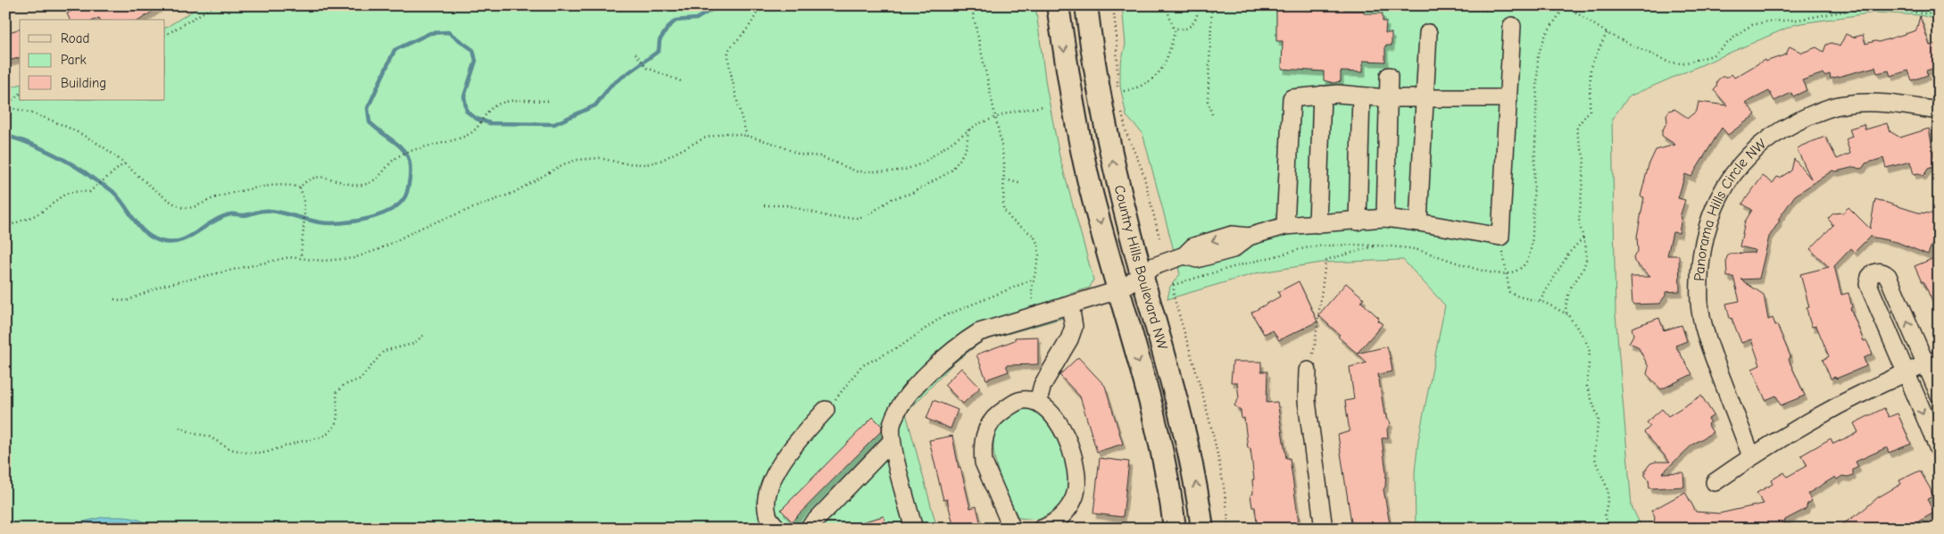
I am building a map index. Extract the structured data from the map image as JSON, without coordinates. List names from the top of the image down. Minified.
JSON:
{"streets":{"main road":["Country Hills Boulevard NW"],"street":["Panorama Hills Circle NW"]},"legend":["Road","Park","Building"]}
